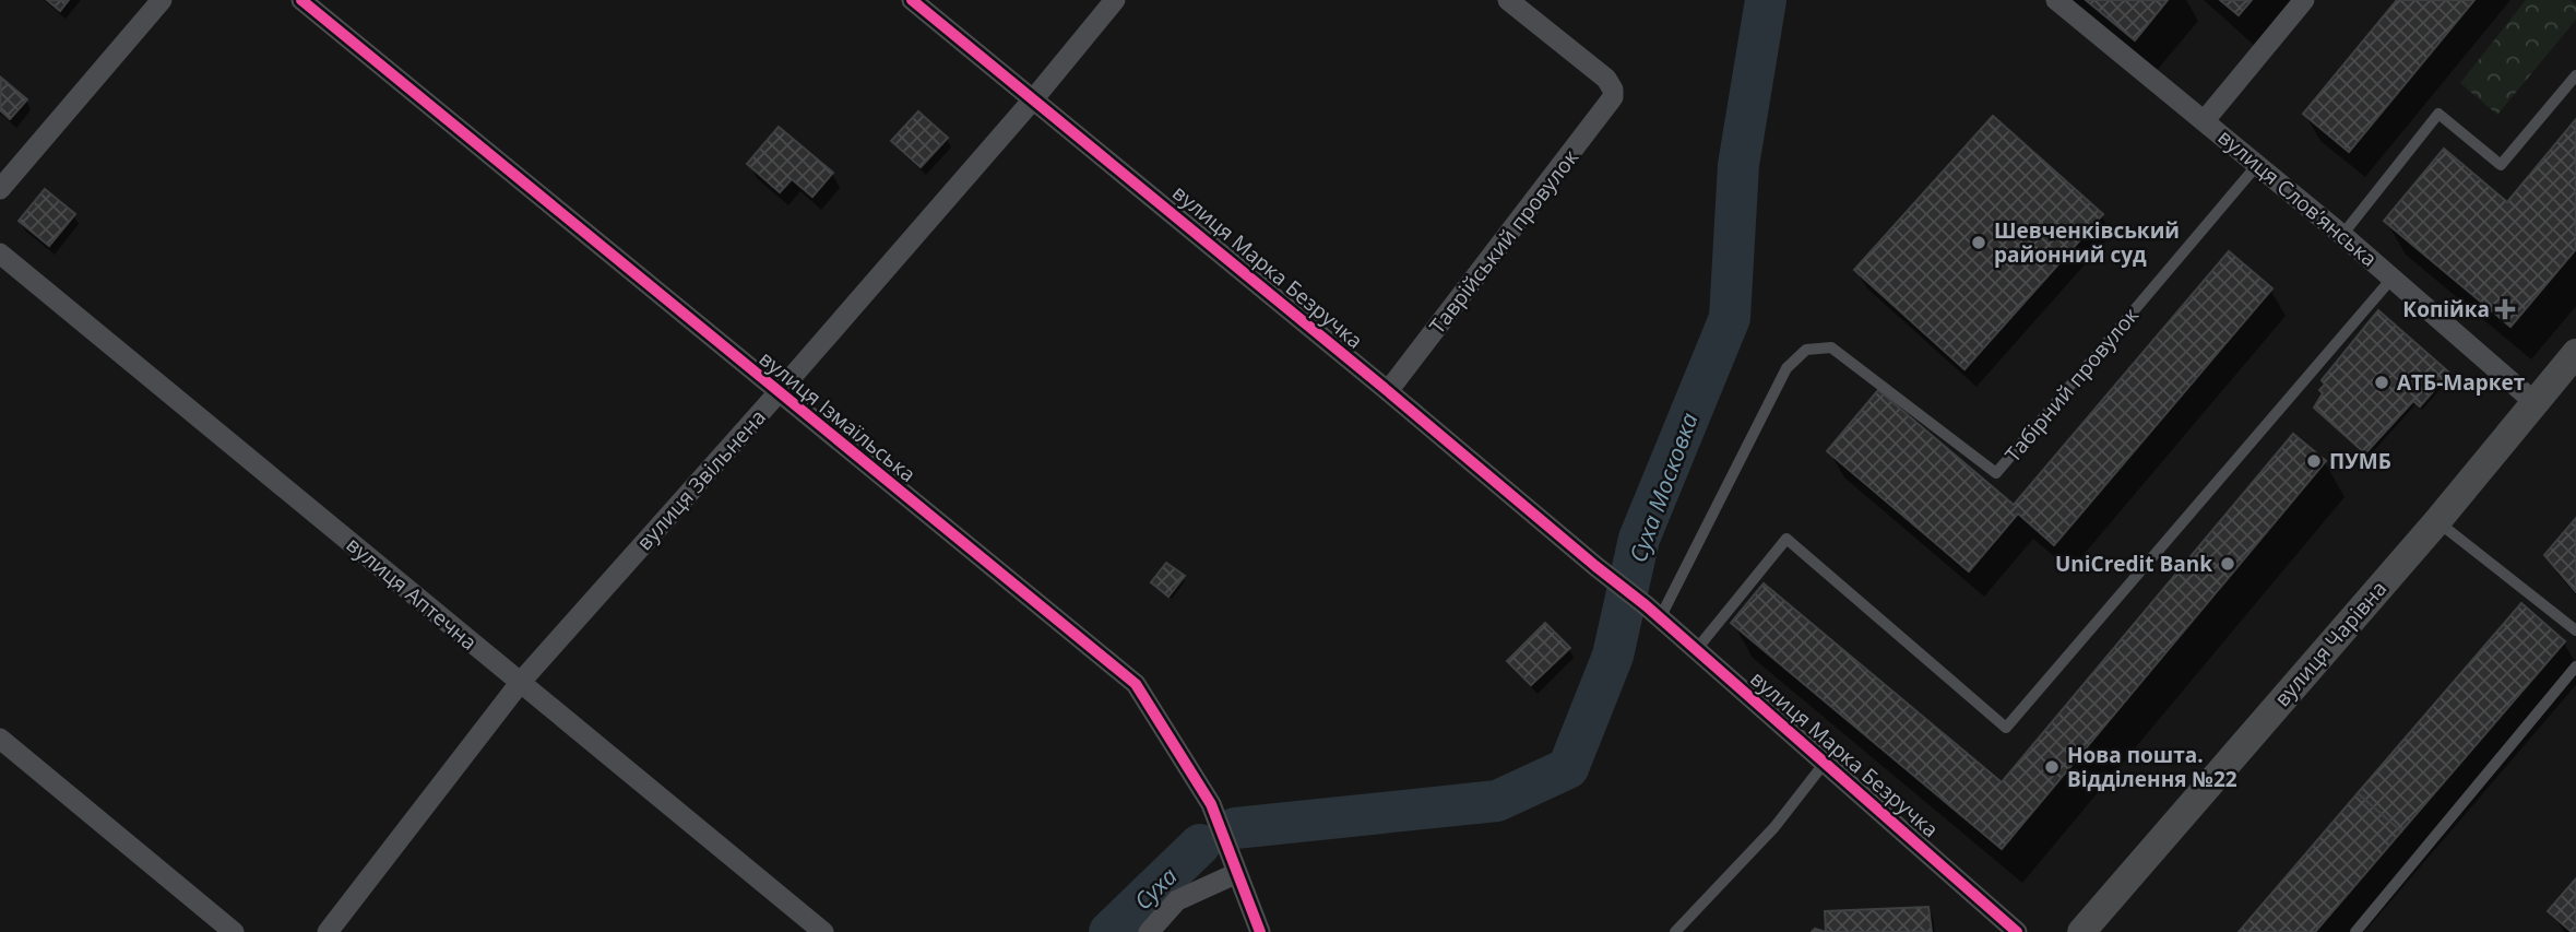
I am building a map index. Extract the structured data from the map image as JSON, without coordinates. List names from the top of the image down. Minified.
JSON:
{"streets":{"street":["вулиця Слов’янська","Таврійський провулок","вулиця Марка Безручка","вулиця Ізмаїльська","вулиця Звільнена","вулиця Аптечна","вулиця Чарівна"],"lane":["Табірний провулок"]},"crossings":[["вулиця Слов’янська","Табірний провулок"],["вулиця Слов’янська","вулиця Чарівна"],["Таврійський провулок","вулиця Марка Безручка"],["вулиця Марка Безручка","Табірний провулок"],["вулиця Марка Безручка","вулиця Звільнена"],["вулиця Ізмаїльська","вулиця Звільнена"],["вулиця Звільнена","вулиця Аптечна"]],"water":["Суха Московка","Суха"],"places":{"other":["Шевченківський районний суд","АТБ-Маркет","ПУМБ","UniCredit Bank","Нова пошта. Відділення №22"],"health":["Копійка"]}}
